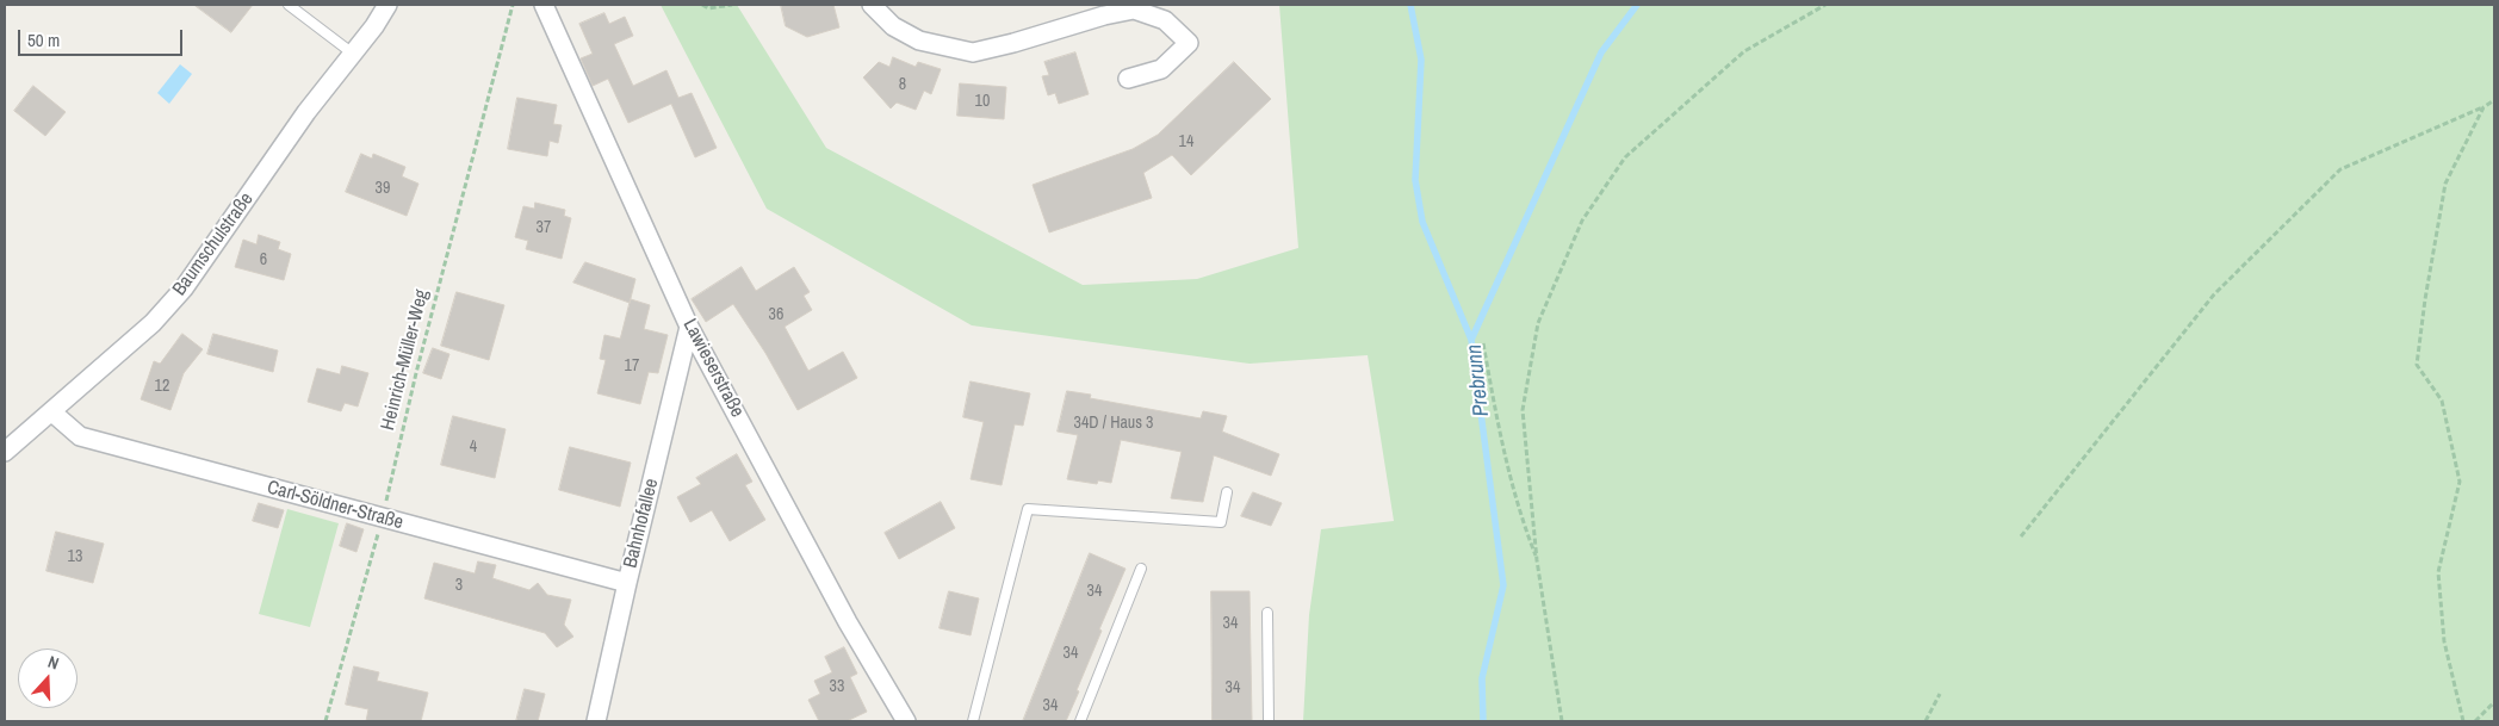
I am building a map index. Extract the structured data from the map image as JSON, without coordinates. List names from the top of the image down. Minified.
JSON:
{"streets":{"street":["Baumschulstraße","Lawieserstraße","Carl-Söldner-Straße","Bahnhofallee"],"path":["Heinrich-Müller-Weg"]},"crossings":[["Baumschulstraße","Carl-Söldner-Straße"],["Heinrich-Müller-Weg","Carl-Söldner-Straße"],["Lawieserstraße","Bahnhofallee"],["Carl-Söldner-Straße","Bahnhofallee"]],"water":["Prebrunn"],"house_numbers":["8","10","14","39","37","6","36","17","12","34D / Haus 3","4","13","3","34","34","34","33","34","34"],"scale_bar":"50 m","north":"top"}
